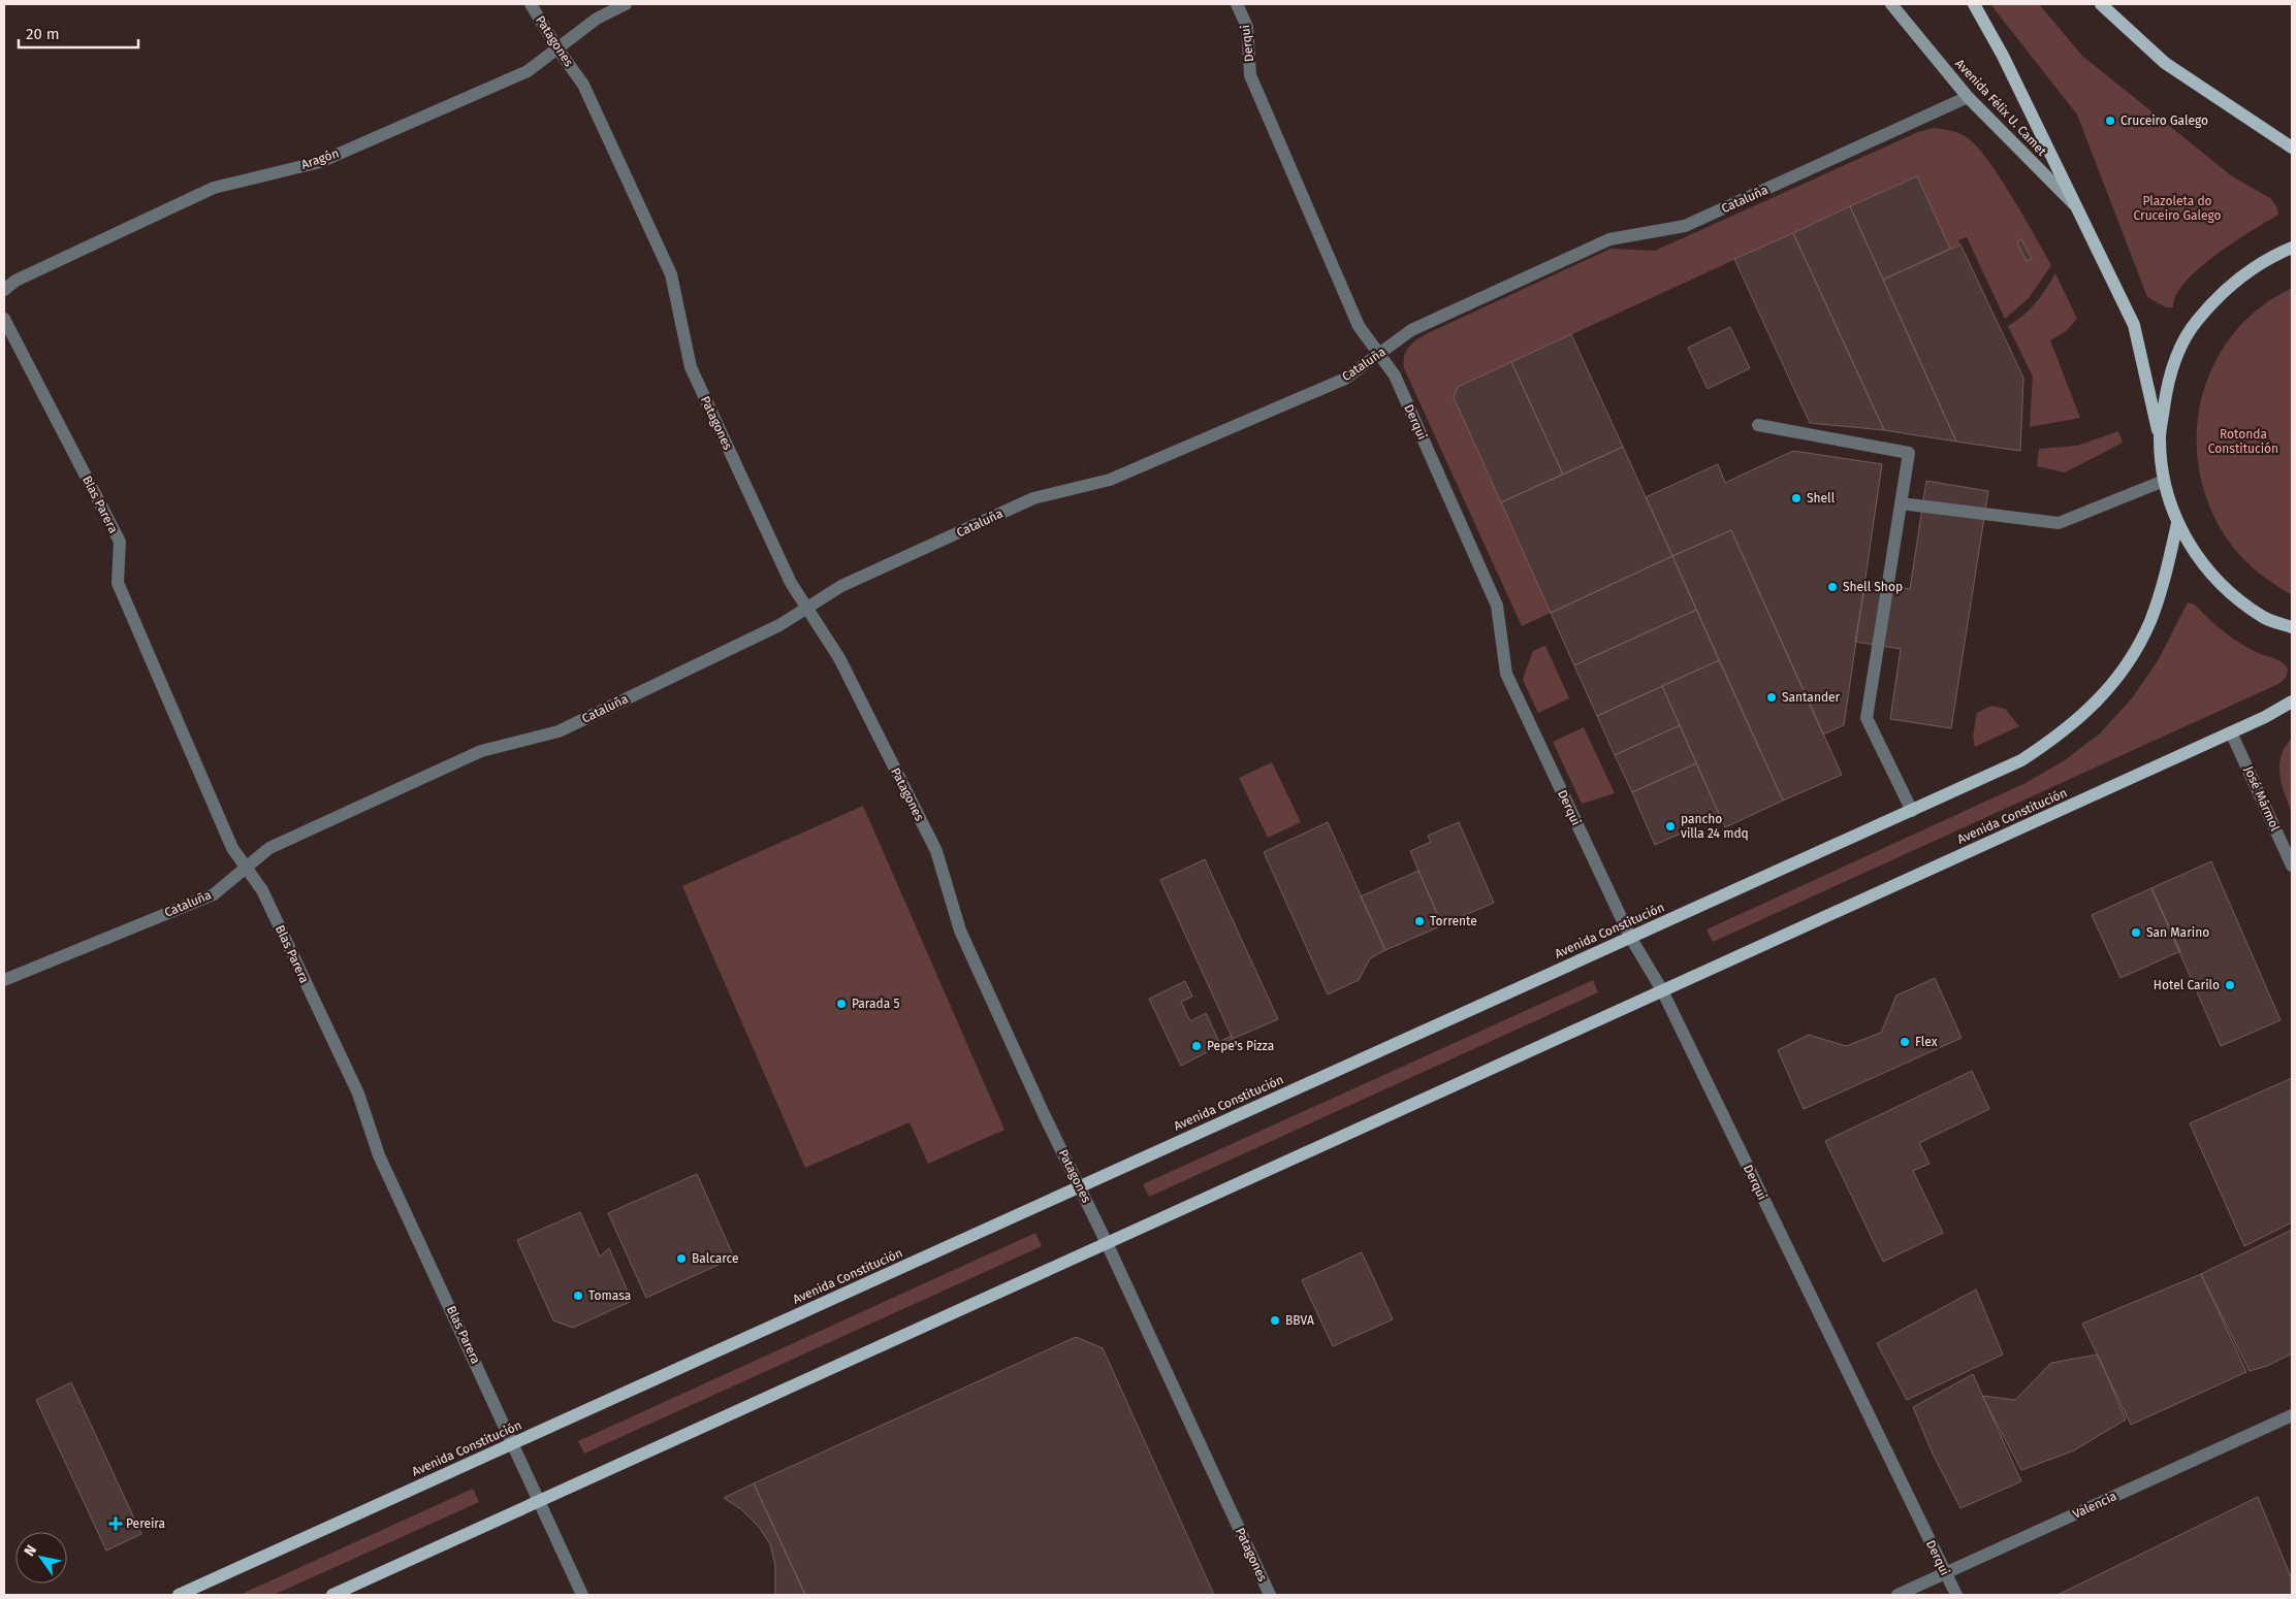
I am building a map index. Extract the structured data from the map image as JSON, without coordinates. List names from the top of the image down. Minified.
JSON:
{"streets":{"main road":["Avenida Félix U. Camet","Avenida Constitución"],"street":["Patagones","Derqui","Aragón","Cataluña","Blas Parera","José Mármol","Valencia"]},"crossings":[["Patagones","Aragón"],["Patagones","Cataluña"],["Patagones","Avenida Constitución"],["Derqui","Cataluña"],["Derqui","Avenida Constitución"],["Derqui","Valencia"],["Avenida Félix U. Camet","Cataluña"],["Cataluña","Blas Parera"],["Blas Parera","Avenida Constitución"],["José Mármol","Avenida Constitución"]],"parks":["Plazoleta do Cruceiro Galego","Rotonda Constitución"],"places":{"other":["Cruceiro Galego","Shell","Shell Shop","Santander","pancho villa 24 mdq","Torrente","San Marino","Hotel Carilo","Parada 5","Flex","Pepe's Pizza","Balcarce","Tomasa","BBVA"],"health":["Pereira"]},"scale_bar":"20 m","north":"top left"}
